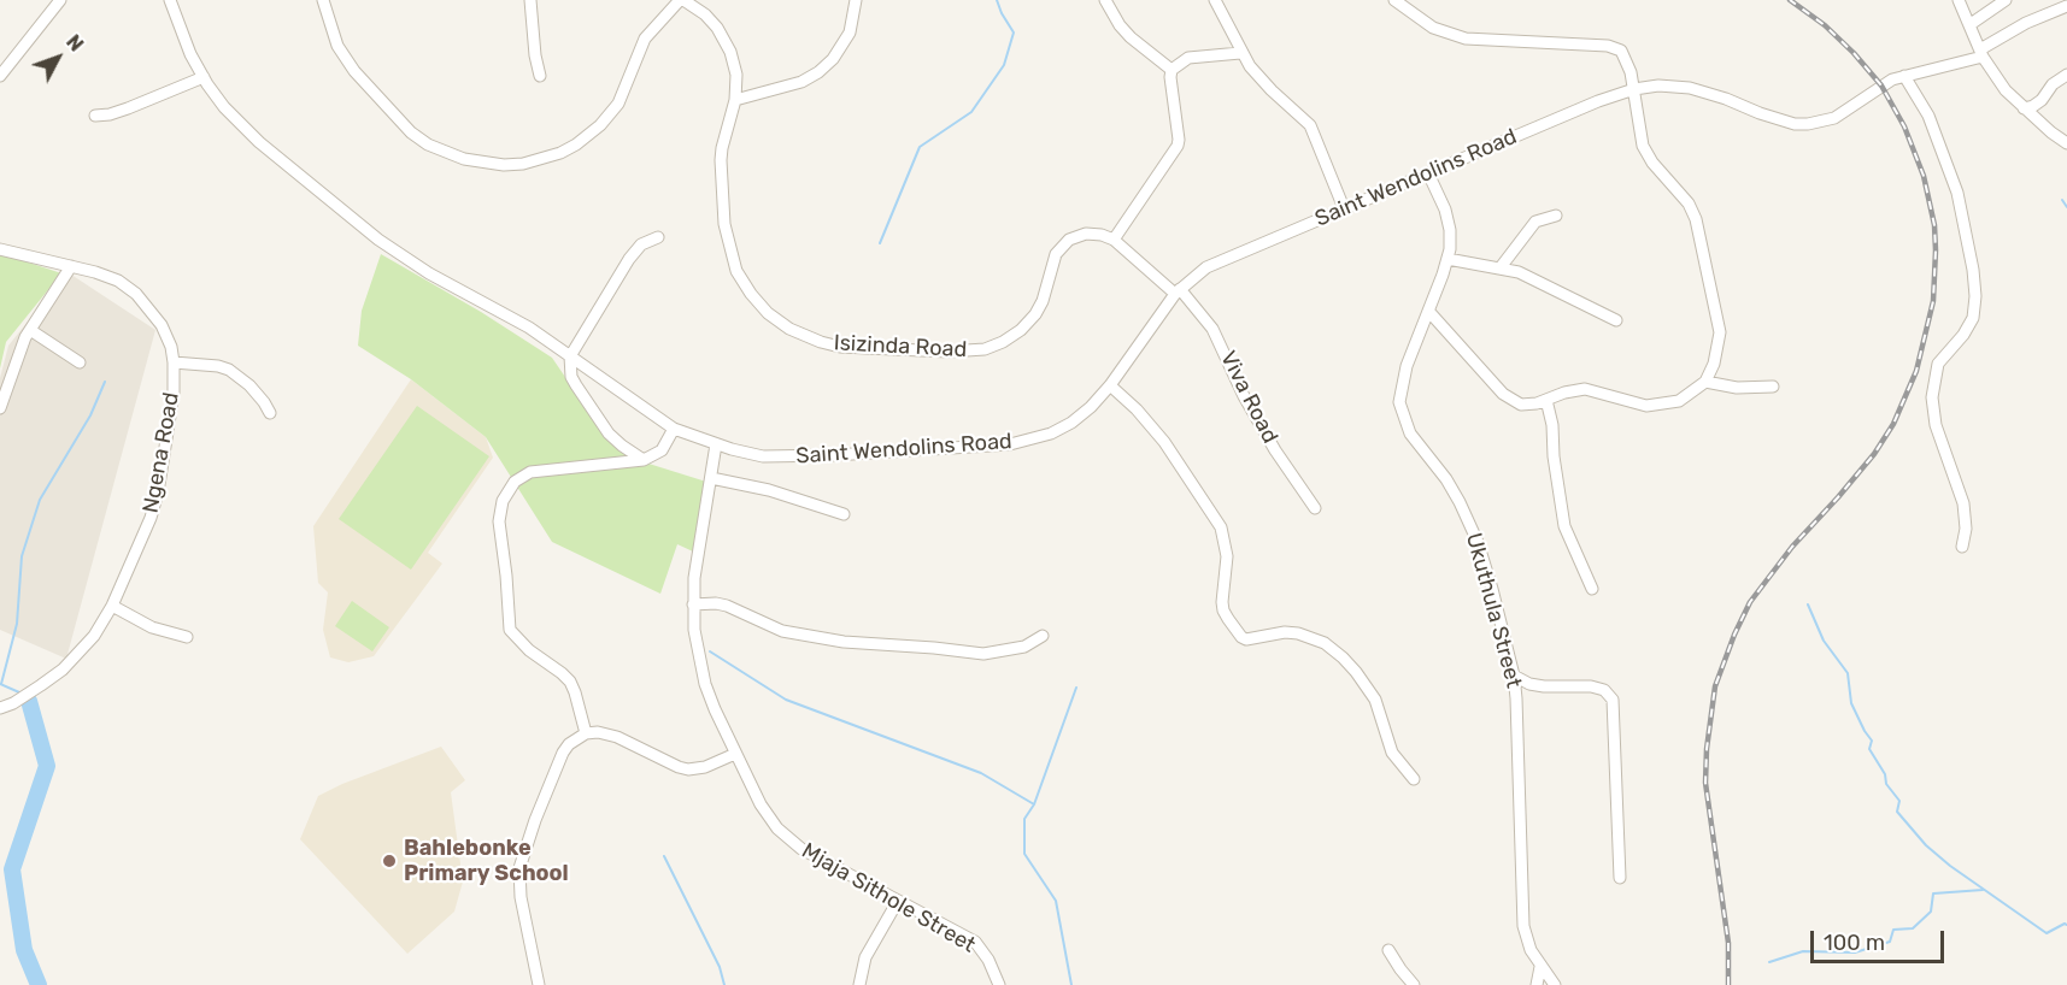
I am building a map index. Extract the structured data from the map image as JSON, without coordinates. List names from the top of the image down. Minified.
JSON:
{"streets":{"street":["Saint Wendolins Road","Isizinda Road","Viva Road","Ngena Road","Ukuthula Street","Mjaja Sithole Street"]},"crossings":[["Saint Wendolins Road","Viva Road"],["Saint Wendolins Road","Ukuthula Street"],["Saint Wendolins Road","Mjaja Sithole Street"]],"places":["Bahlebonke Primary School"],"scale_bar":"100 m","north":"top right"}
